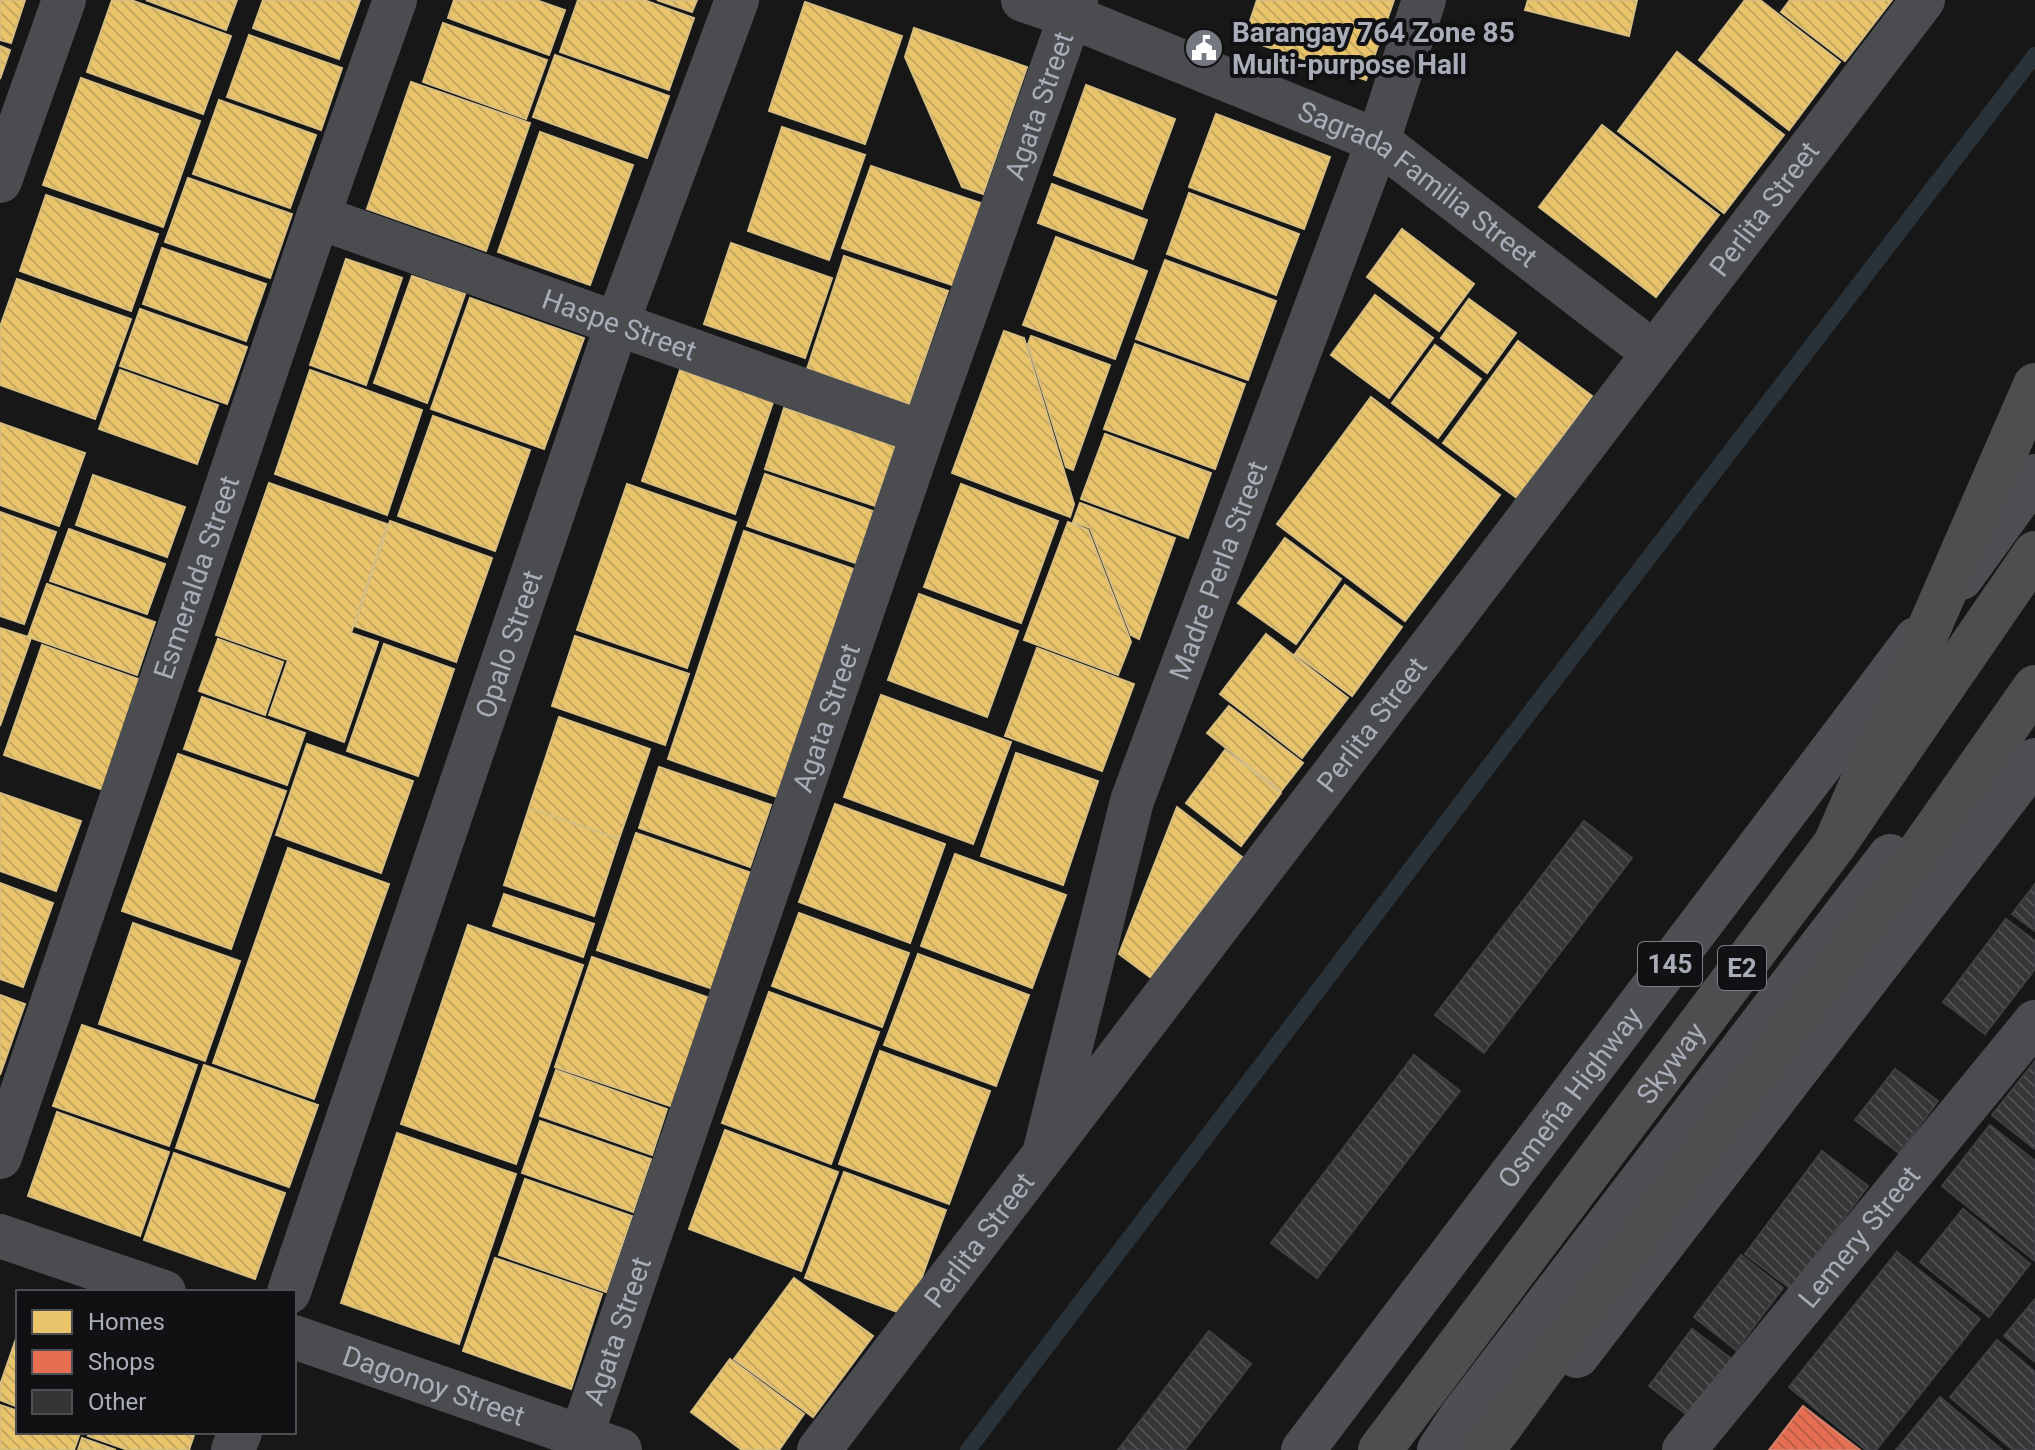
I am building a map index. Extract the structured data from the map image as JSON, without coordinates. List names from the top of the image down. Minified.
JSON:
{"streets":{"highway":["E2","Skyway"],"main road":["145","Osmeña Highway"],"street":["Agata Street","Sagrada Familia Street","Perlita Street","Haspe Street","Madre Perla Street","Esmeralda Street","Opalo Street","Lemery Street","Dagonoy Street"]},"crossings":[["Agata Street","Sagrada Familia Street"],["Agata Street","Haspe Street"],["Agata Street","Dagonoy Street"],["Sagrada Familia Street","Perlita Street"],["Sagrada Familia Street","Madre Perla Street"],["Perlita Street","Madre Perla Street"],["Haspe Street","Esmeralda Street"],["Haspe Street","Opalo Street"]],"places":{"public building":["Barangay 764 Zone 85 Multi-purpose Hall"]},"legend":["Homes","Shops","Other"]}
